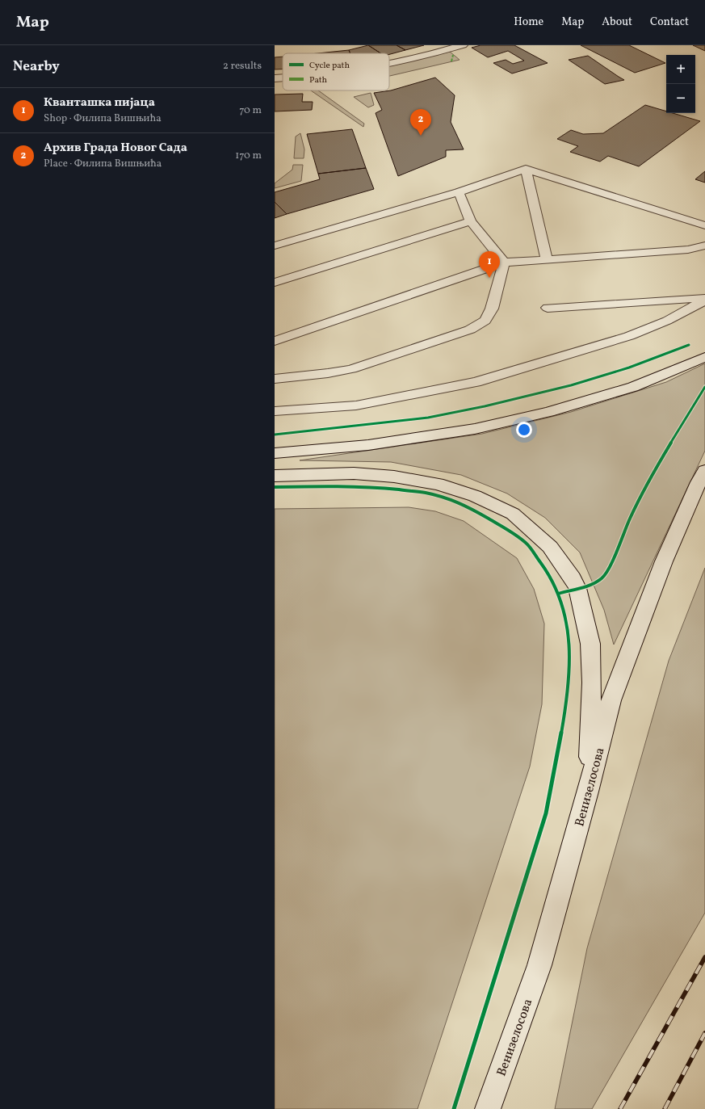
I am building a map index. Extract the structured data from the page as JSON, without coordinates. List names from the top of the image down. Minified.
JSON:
{"streets":{"main road":["Венизелосова"]},"legend":["Cycle path","Path"],"page":{"header":"Map","nav":["Home","Map","About","Contact"],"heading":["Nearby","2 results"],"map_buttons":["+","−"],"list":[{"mark":"1","name":"Кванташка пијаца","note":"Shop · Филипа Вишњића","value":"70 m"},{"mark":"2","name":"Архив Града Новог Сада","note":"Place · Филипа Вишњића","value":"170 m"}],"pins":["2","1"]}}
